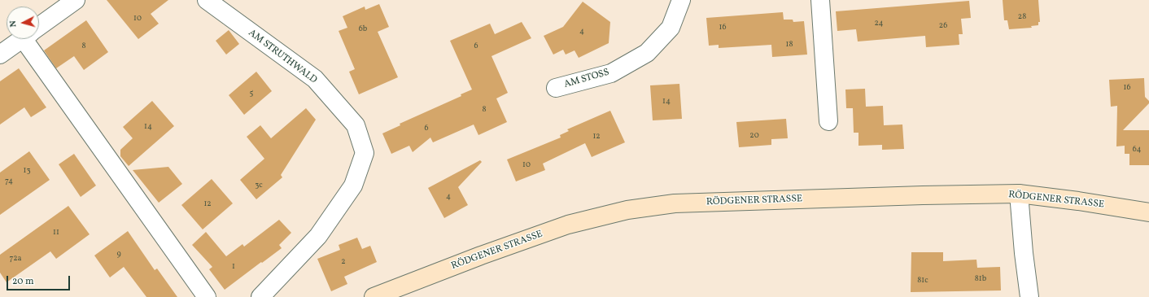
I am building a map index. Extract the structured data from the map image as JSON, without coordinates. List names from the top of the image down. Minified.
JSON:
{"streets":{"main road":["RÖDGENER STRASSE"],"street":["AM STRUTHWALD","AM STOSS"]},"house_numbers":["28","10","24","26","16","6b","4","18","8","6","16","5","14","8","14","6","20","12","64","10","13","74","3c","4","12","11","9","72a","2","1","81b","81c"],"scale_bar":"20 m","north":"left"}
